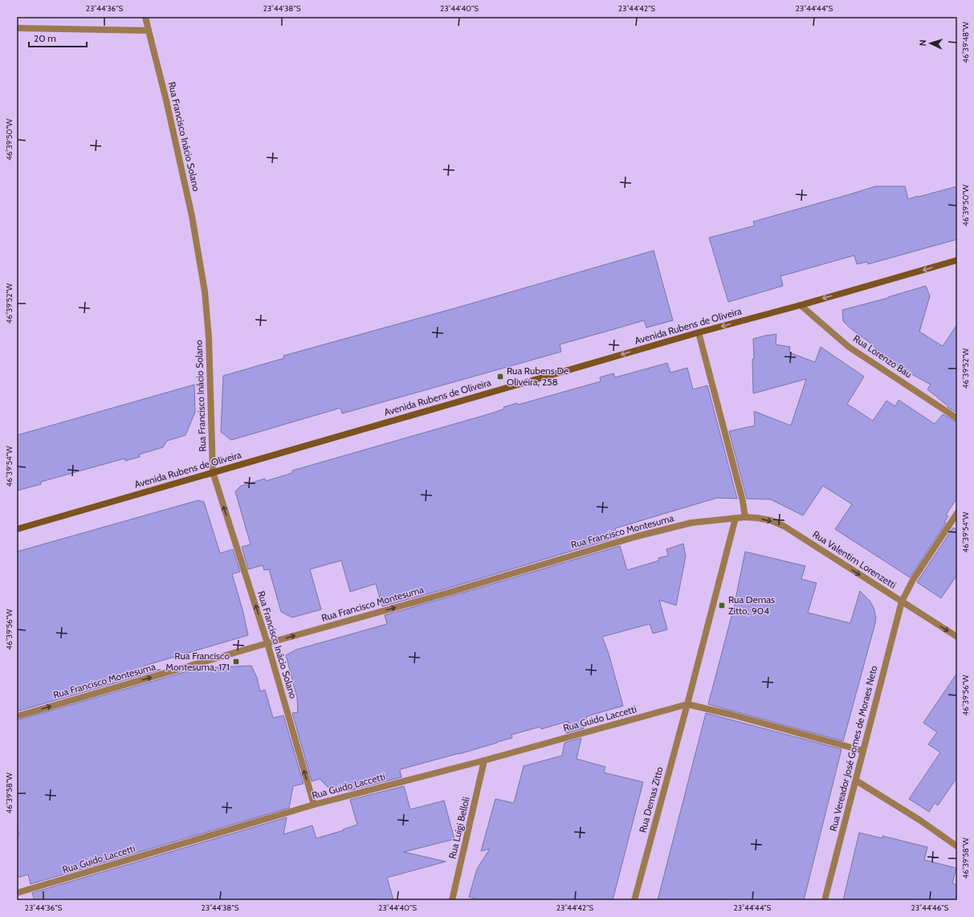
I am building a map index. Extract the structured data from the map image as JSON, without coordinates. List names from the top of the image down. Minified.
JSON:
{"streets":{"main road":["Avenida Rubens de Oliveira"],"street":["Rua Francisco Inácio Solano","Rua Lorenzo Bau","Rua Francisco Montesuma","Rua Valentim Lorenzetti","Rua Guido Laccetti","Rua Vereador José Gomes de Moraes Neto","Rua Demas Zitto","Rua Luigi Belloli"]},"crossings":[["Rua Francisco Inácio Solano","Avenida Rubens de Oliveira"],["Rua Francisco Inácio Solano","Rua Francisco Montesuma"],["Rua Francisco Inácio Solano","Rua Guido Laccetti"],["Avenida Rubens de Oliveira","Rua Lorenzo Bau"],["Rua Francisco Montesuma","Rua Valentim Lorenzetti"],["Rua Francisco Montesuma","Rua Demas Zitto"],["Rua Valentim Lorenzetti","Rua Vereador José Gomes de Moraes Neto"],["Rua Valentim Lorenzetti","Rua Demas Zitto"],["Rua Guido Laccetti","Rua Demas Zitto"],["Rua Guido Laccetti","Rua Luigi Belloli"]],"one_way":["Rua Francisco Inácio Solano","Avenida Rubens de Oliveira","Rua Francisco Montesuma","Rua Valentim Lorenzetti"],"places":{"transit":["Rua Rubens De Oliveira, 258","Rua Demas Zitto, 904","Rua Francisco Montesuma, 171"]},"scale_bar":"20 m","north":"left","coordinates":["23°44'36\"S","23°44'38\"S","23°44'40\"S","23°44'42\"S","23°44'44\"S","46°39'48\"W","46°39'50\"W","46°39'52\"W","46°39'54\"W","46°39'56\"W","46°39'58\"W","23°44'46\"S"]}
